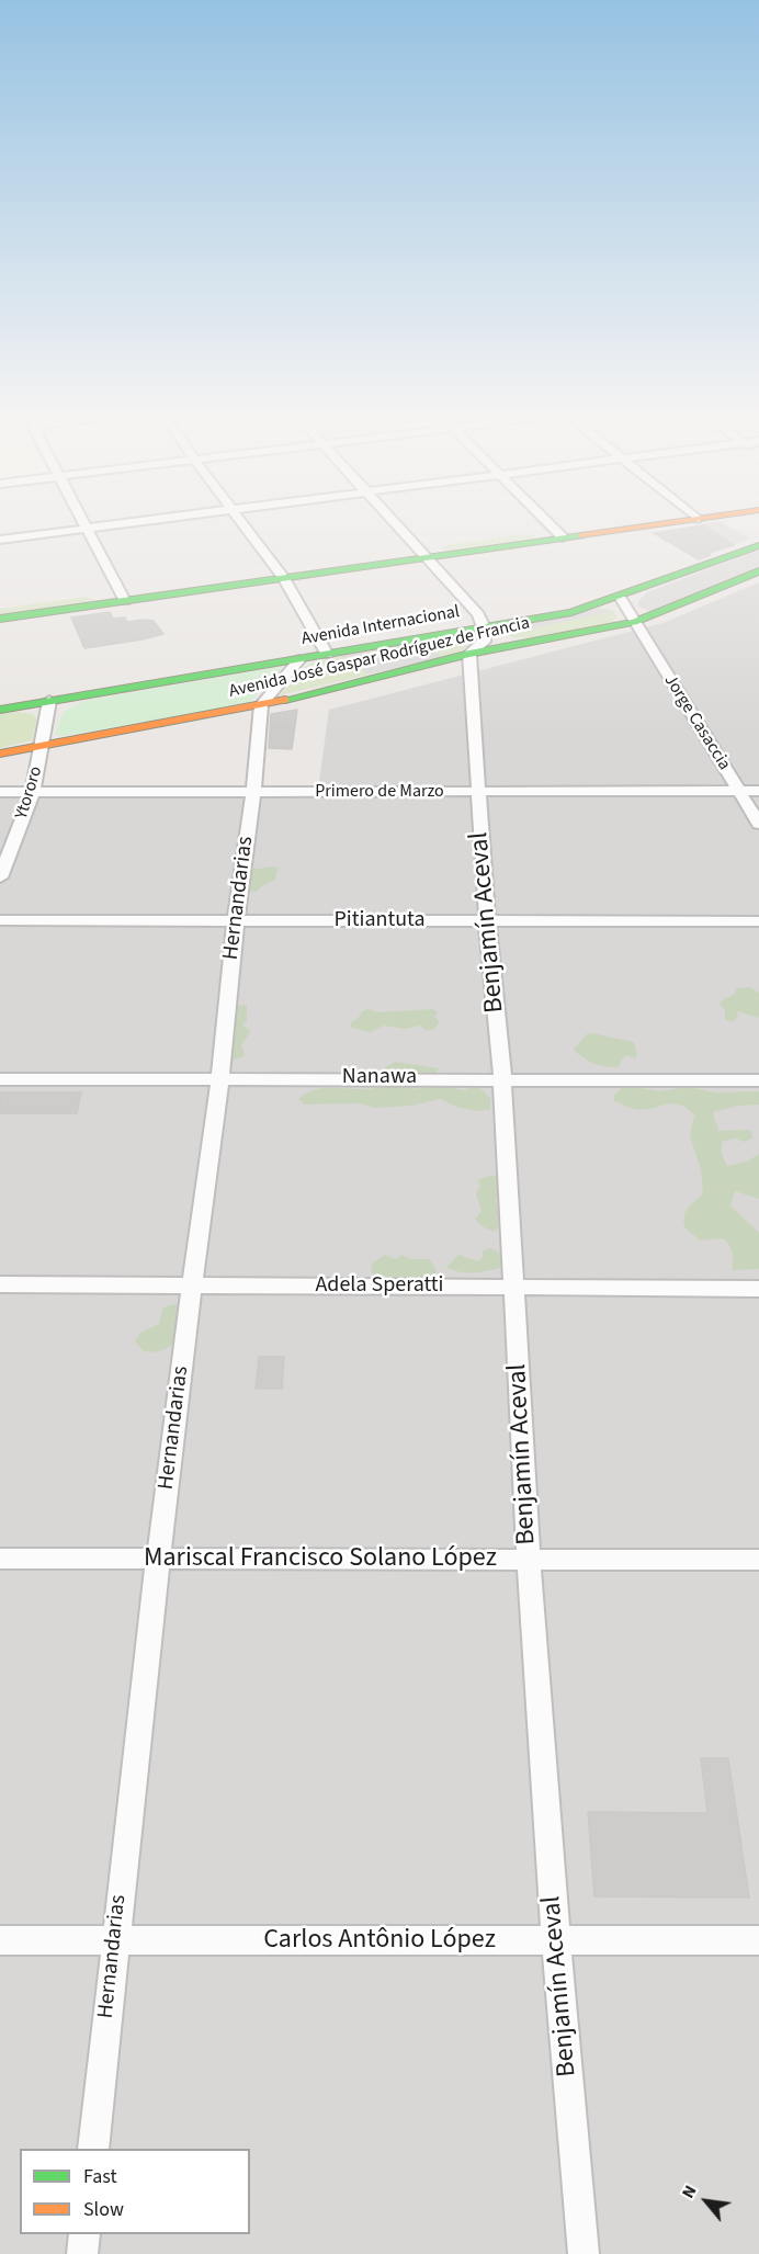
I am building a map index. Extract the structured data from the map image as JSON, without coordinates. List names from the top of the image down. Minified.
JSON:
{"streets":{"main road":["Avenida Internacional","Avenida José Gaspar Rodríguez de Francia"],"street":["Jorge Casaccia","Primero de Marzo","Ytororo","Hernandarias","Pitiantuta","Benjamín Aceval","Nanawa","Adela Speratti","Mariscal Francisco Solano López","Carlos Antônio López"]},"crossings":[["Avenida Internacional","Jorge Casaccia"],["Avenida Internacional","Ytororo"],["Avenida José Gaspar Rodríguez de Francia","Jorge Casaccia"],["Avenida José Gaspar Rodríguez de Francia","Ytororo"],["Avenida José Gaspar Rodríguez de Francia","Hernandarias"],["Avenida José Gaspar Rodríguez de Francia","Benjamín Aceval"],["Jorge Casaccia","Primero de Marzo"],["Primero de Marzo","Ytororo"],["Primero de Marzo","Hernandarias"],["Primero de Marzo","Benjamín Aceval"],["Hernandarias","Pitiantuta"],["Hernandarias","Nanawa"],["Hernandarias","Adela Speratti"],["Hernandarias","Mariscal Francisco Solano López"],["Hernandarias","Carlos Antônio López"],["Pitiantuta","Benjamín Aceval"],["Benjamín Aceval","Nanawa"],["Benjamín Aceval","Adela Speratti"],["Benjamín Aceval","Mariscal Francisco Solano López"],["Benjamín Aceval","Carlos Antônio López"]],"legend":["Fast","Slow"],"north":"top left"}
